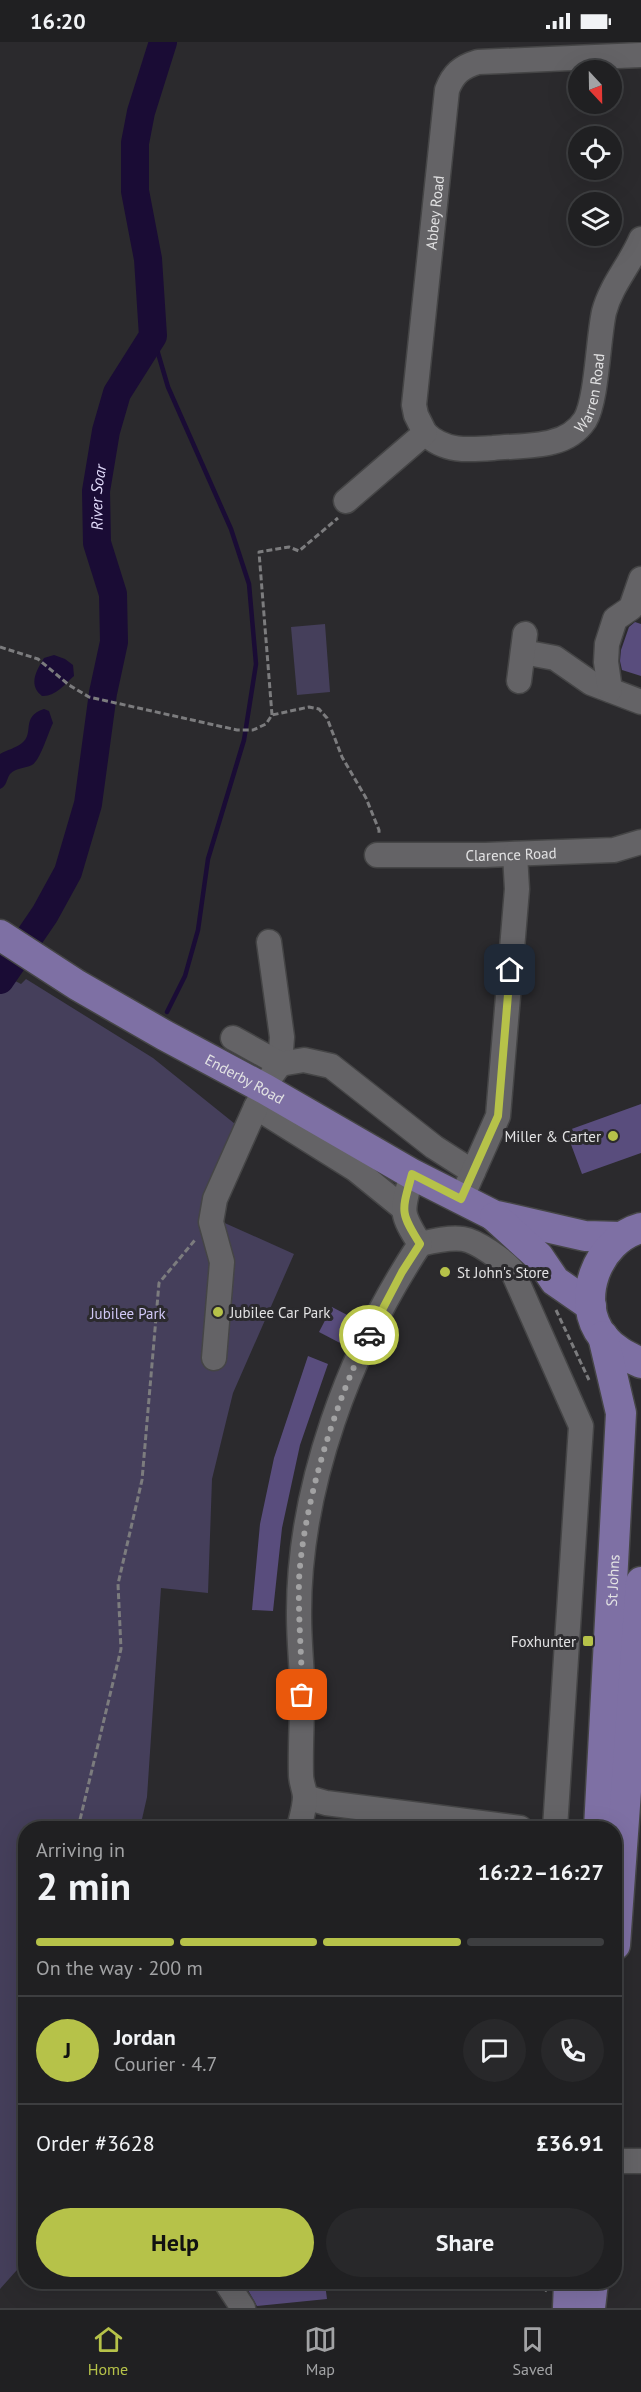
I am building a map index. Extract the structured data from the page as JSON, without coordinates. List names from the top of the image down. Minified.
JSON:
{"streets":{"main road":["Enderby Road","St Johns"],"street":["Abbey Road","Warren Road","Clarence Road"]},"crossings":[["Abbey Road","Warren Road"]],"water":["River Soar"],"parks":["Jubilee Park"],"places":{"other":["Miller & Carter","St John's Store","Jubilee Car Park"],"transit":["Foxhunter"]},"north":"bottom","page":{"status":"16:20","heading":["2 min","Arriving in","16:22–16:27"],"panel":["Jordan","Courier · 4.7","Order #3628","£36.91"],"bar":"On the way · 200 m","round":"J","buttons":["Help","Share"],"tabs":["Home","Map","Saved"]}}
